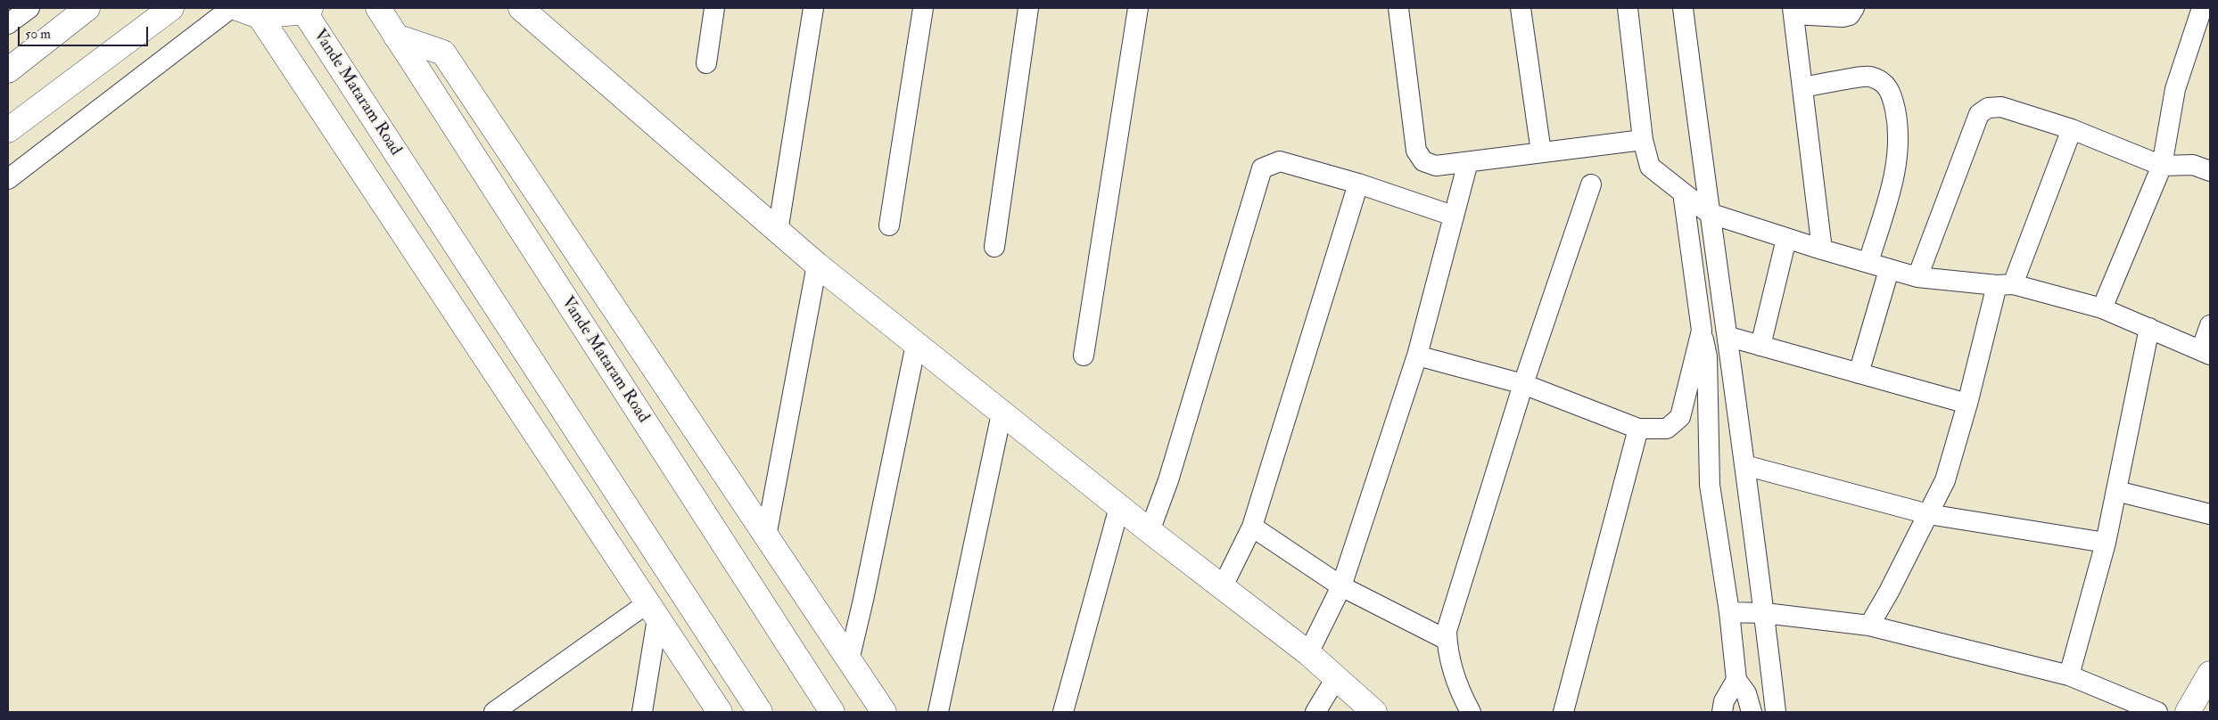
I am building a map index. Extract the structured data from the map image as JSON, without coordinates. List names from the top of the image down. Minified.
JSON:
{"streets":{"street":["Vande Mataram Road"]},"scale_bar":"50 m"}
